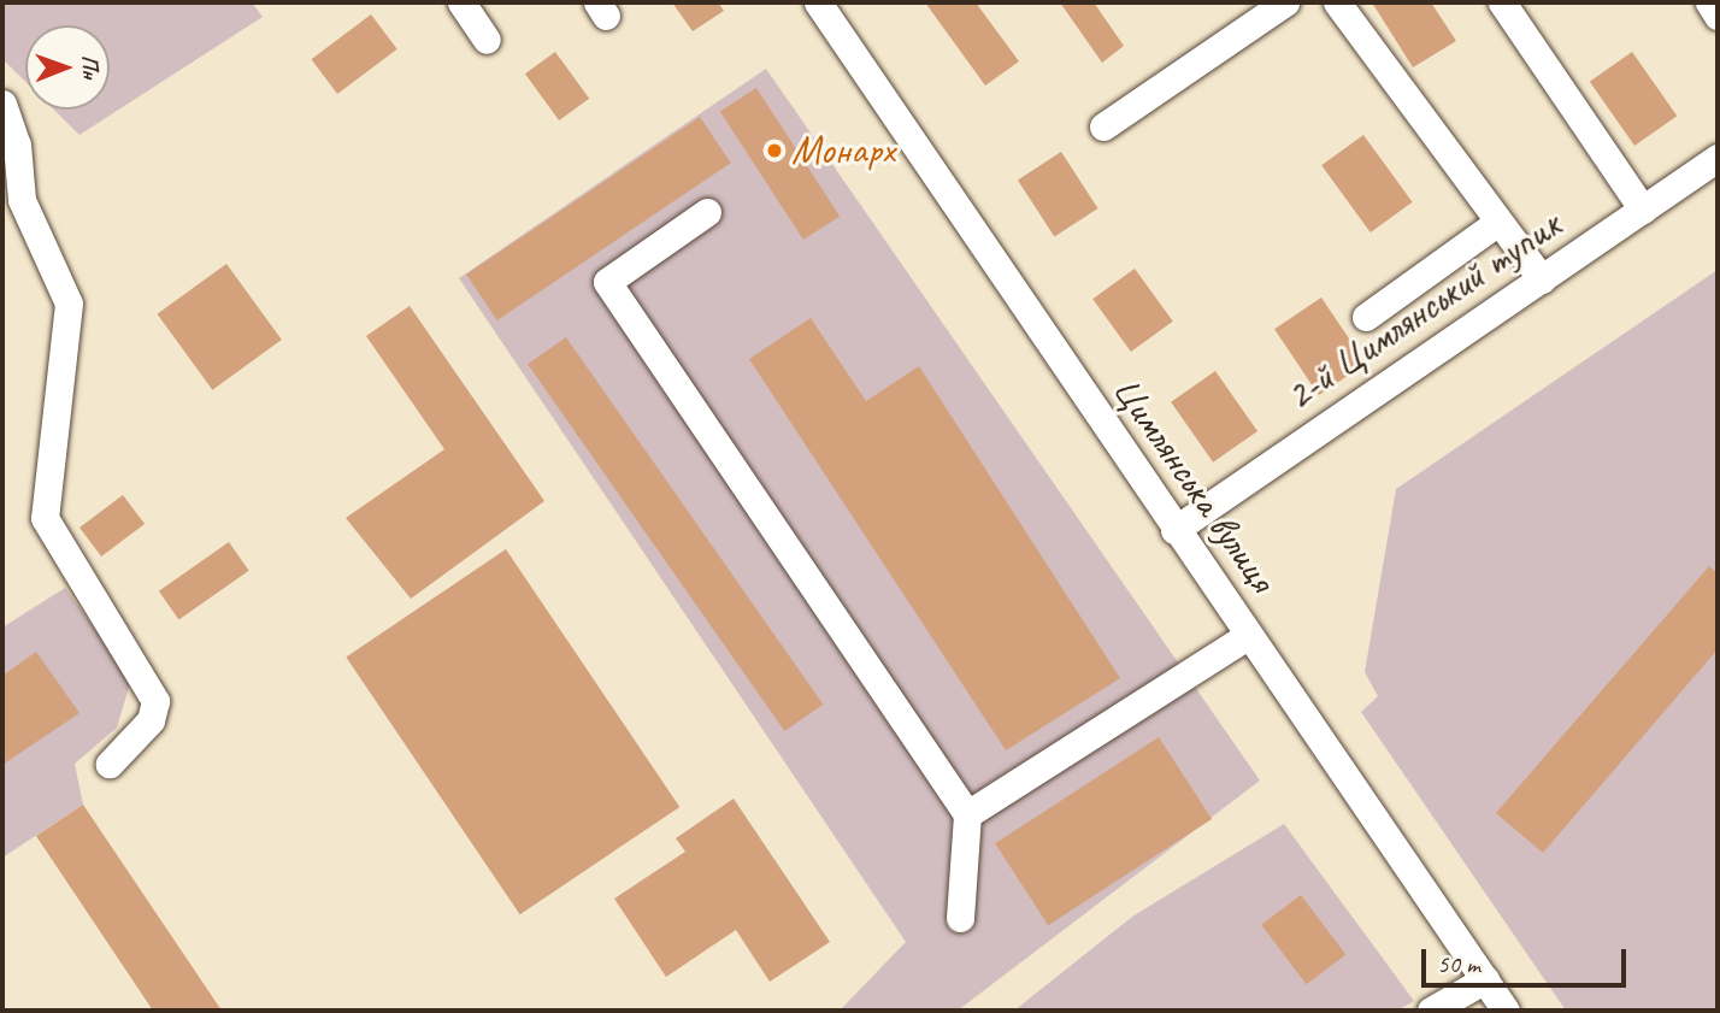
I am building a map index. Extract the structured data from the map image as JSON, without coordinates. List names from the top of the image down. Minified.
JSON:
{"streets":{"street":["2-й Цимлянський тупик","Цимлянська вулиця"]},"crossings":[["2-й Цимлянський тупик","Цимлянська вулиця"]],"places":["Монарх"],"scale_bar":"50 m","north":"right"}
